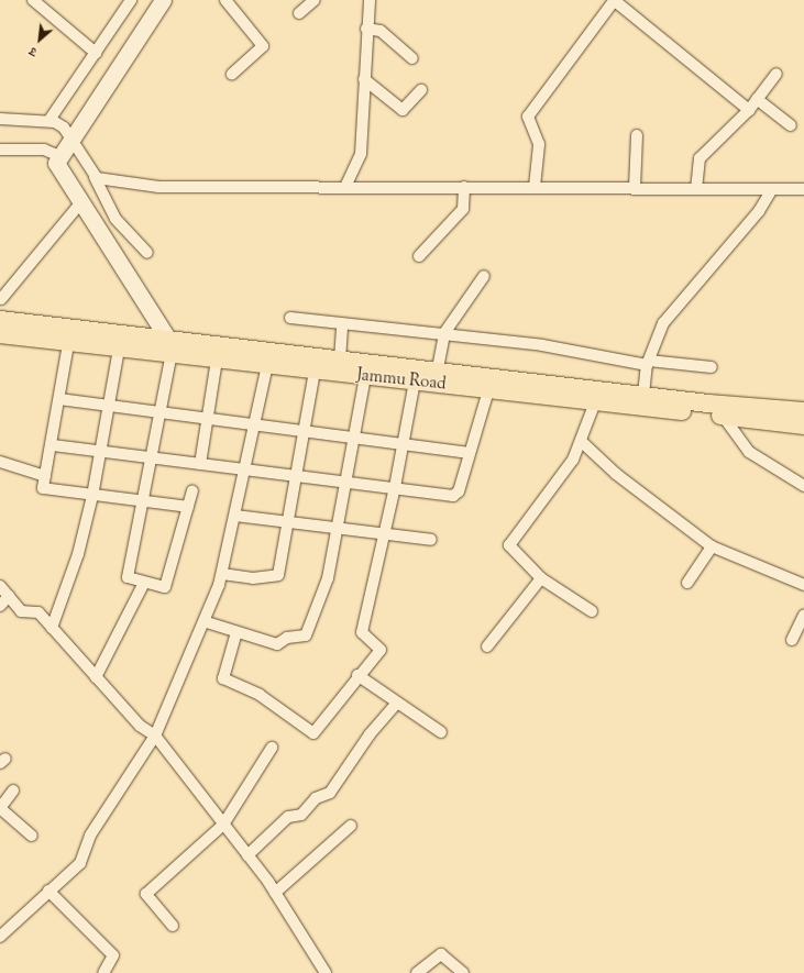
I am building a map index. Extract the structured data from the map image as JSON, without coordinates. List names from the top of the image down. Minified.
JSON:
{"streets":{"main road":["Jammu Road"]},"north":"bottom left"}
